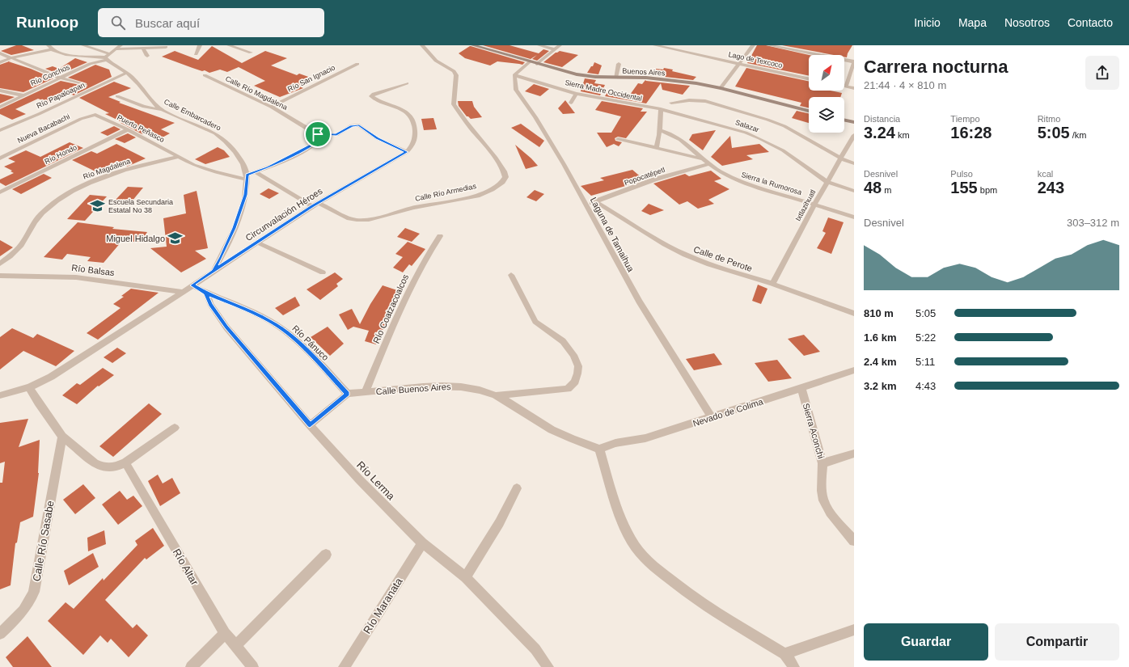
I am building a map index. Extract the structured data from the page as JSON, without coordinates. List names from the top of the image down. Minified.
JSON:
{"streets":{"street":["Lago de Texcoco","Buenos Aires","Río Conchos","Río San Ignacio","Sierra Madre Occidental","Calle Río Magdalena","Río Papaloapan","Calle Embarcadero","Salazar","Nueva Bacabachi","Puerto Peñasco","Río Hondo","Río Magdalena","Popocatépetl","Sierra la Rumorosa","Calle Río Armedias","Ixtlazihuatl","Circunvalación Héroes","Laguna de Tamaihua","Calle de Perote","Río Balsas","Río Coatzacoalcos","Río Pánuco","Calle Buenos Aires","Nevado de Colima","Sierra Aconchi","Río Lerma","Calle Río Sasabe","Río Altar","Río Maranata"]},"crossings":[["Río Conchos","Calle Embarcadero"],["Río San Ignacio","Calle Río Magdalena"],["Sierra Madre Occidental","Salazar"],["Sierra Madre Occidental","Laguna de Tamaihua"],["Río Papaloapan","Calle Embarcadero"],["Calle Embarcadero","Circunvalación Héroes"],["Salazar","Ixtlazihuatl"],["Nueva Bacabachi","Puerto Peñasco"],["Puerto Peñasco","Río Hondo"],["Puerto Peñasco","Río Magdalena"],["Popocatépetl","Sierra la Rumorosa"],["Popocatépetl","Laguna de Tamaihua"],["Popocatépetl","Calle de Perote"],["Sierra la Rumorosa","Ixtlazihuatl"],["Calle Río Armedias","Circunvalación Héroes"],["Ixtlazihuatl","Calle de Perote"],["Circunvalación Héroes","Río Balsas"],["Circunvalación Héroes","Río Pánuco"],["Laguna de Tamaihua","Nevado de Colima"],["Río Coatzacoalcos","Calle Buenos Aires"],["Río Pánuco","Calle Buenos Aires"],["Río Pánuco","Río Lerma"],["Calle Buenos Aires","Nevado de Colima"],["Nevado de Colima","Sierra Aconchi"],["Río Lerma","Río Maranata"]],"places":{"school or university":["Escuela Secundaria Estatal No 38","Miguel Hidalgo"]},"north":"top right","page":{"header":"Runloop","search":"Buscar aquí","nav":["Inicio","Mapa","Nosotros","Contacto"],"heading":["Carrera nocturna","21:44 · 4 × 810 m"],"stats":[["Distancia","3.24 km"],["Tiempo","16:28"],["Ritmo","5:05 /km"],["Desnivel","48 m"],["Pulso","155 bpm"],["kcal","243"]],"chart":["Desnivel","303–312 m"],"list":[{"name":"810 m","note":"5:05"},{"name":"1.6 km","note":"5:22"},{"name":"2.4 km","note":"5:11"},{"name":"3.2 km","note":"4:43"}],"buttons":["Guardar","Compartir"]}}
